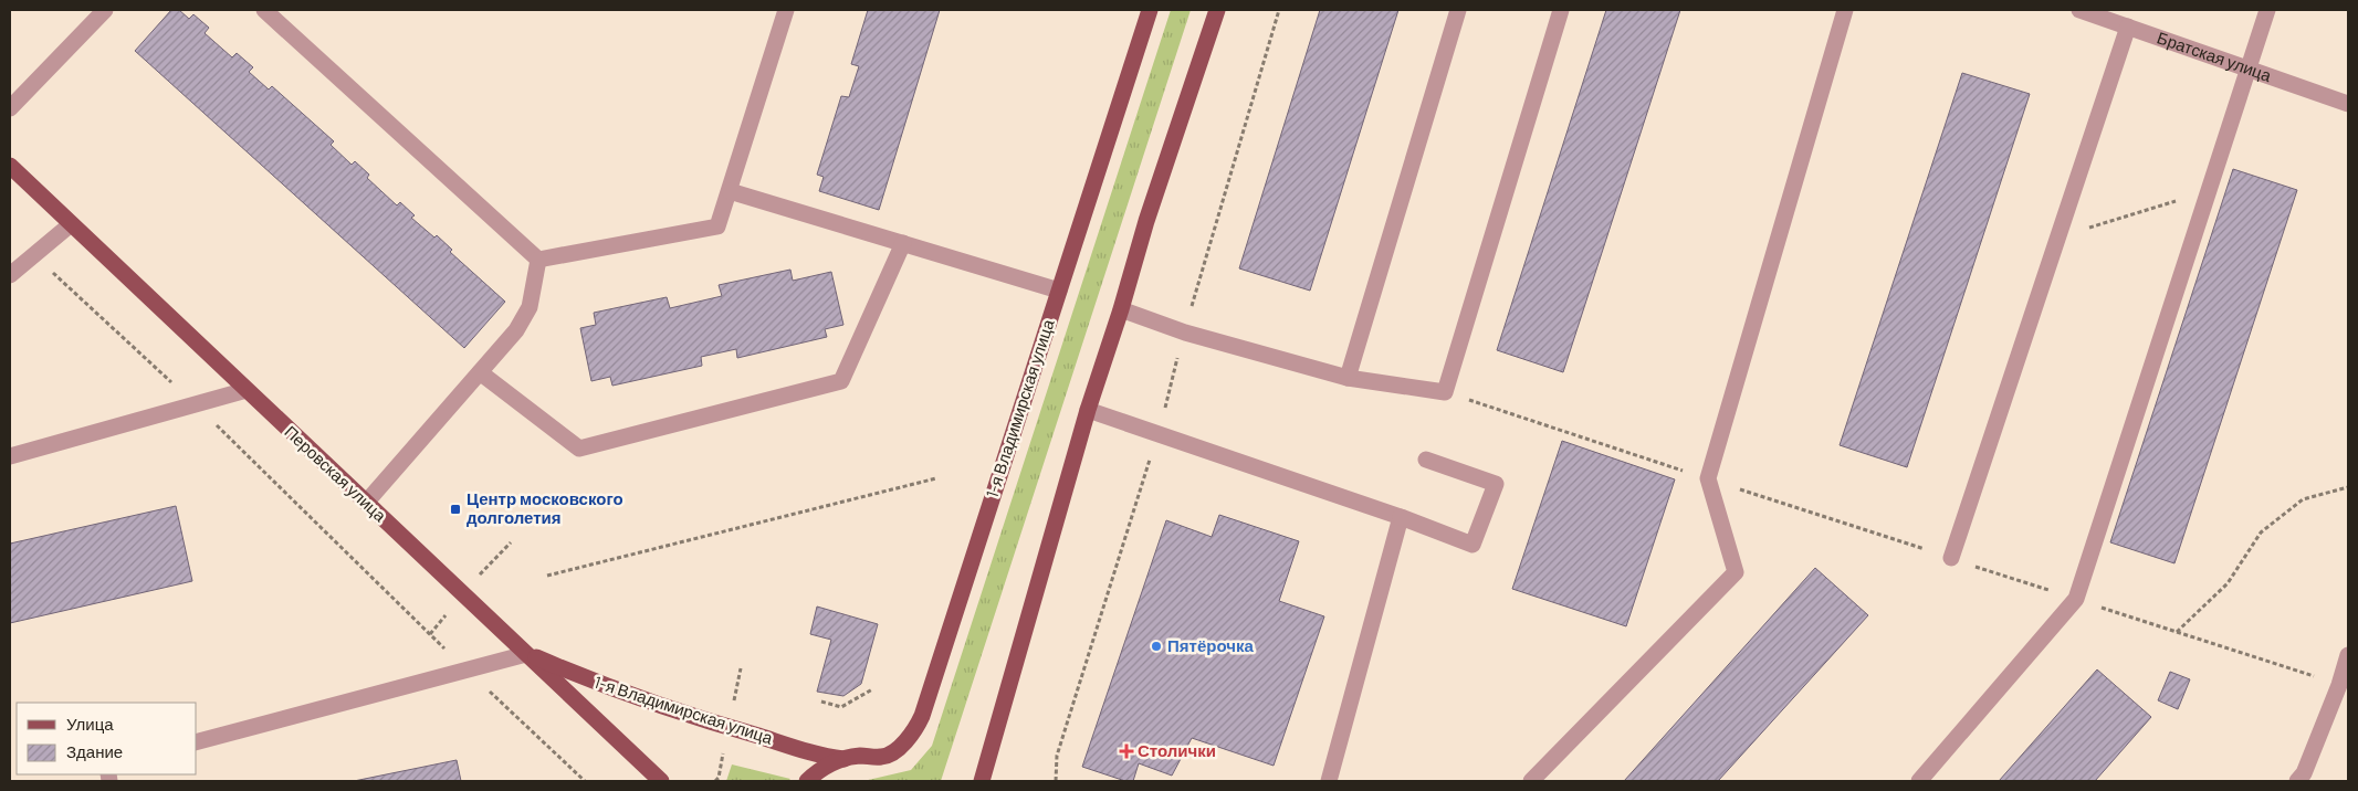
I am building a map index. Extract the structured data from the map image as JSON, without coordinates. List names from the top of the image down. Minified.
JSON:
{"streets":{"main road":["1-я Владимирская улица","Перовская улица"],"street":["Братская улица"]},"crossings":[["1-я Владимирская улица","Перовская улица"]],"places":{"transit":["Центр московского долголетия"],"other":["Пятёрочка"],"health":["Столички"]},"legend":["Улица","Здание"]}
